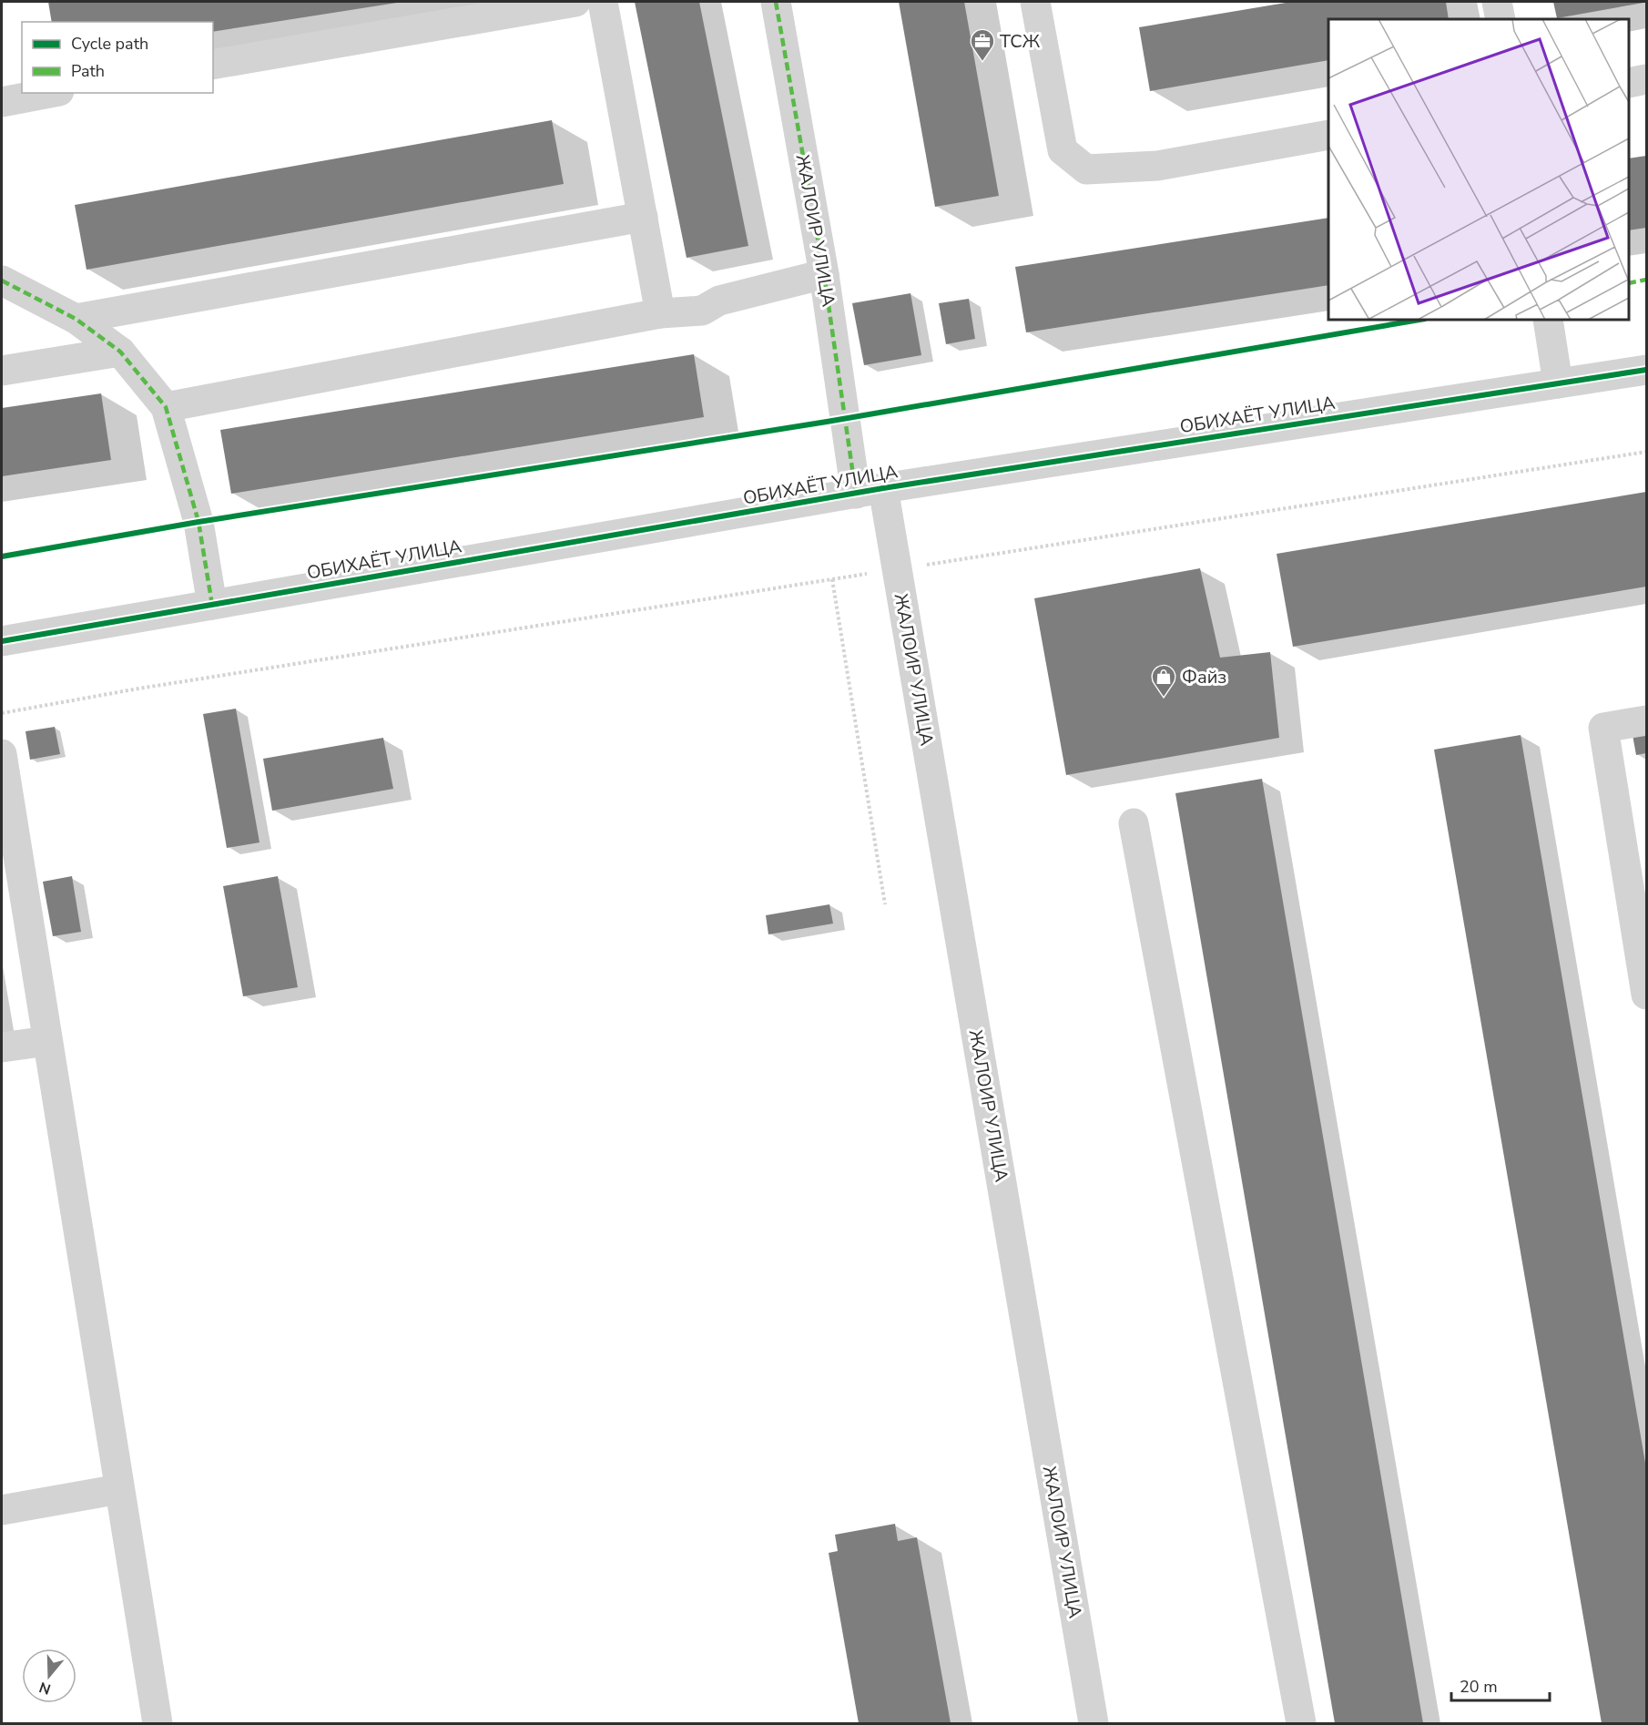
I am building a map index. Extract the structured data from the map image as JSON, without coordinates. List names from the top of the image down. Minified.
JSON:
{"streets":{"street":["ЖАЛОИР УЛИЦА","ОБИХАЁТ УЛИЦА"]},"crossings":[["ЖАЛОИР УЛИЦА","ОБИХАЁТ УЛИЦА"]],"places":{"office":["ТСЖ"],"shop":["Файз"]},"legend":["Cycle path","Path"],"scale_bar":"20 m","north":"bottom"}
